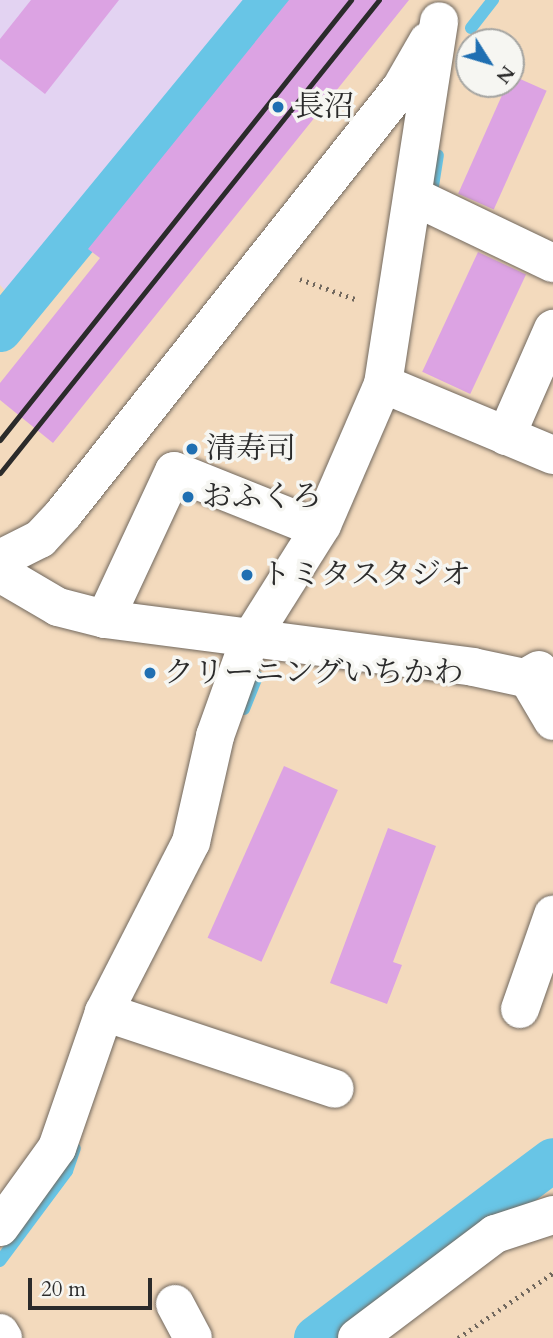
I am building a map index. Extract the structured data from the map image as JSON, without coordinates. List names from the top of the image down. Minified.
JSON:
{"places":["長沼","清寿司","おふくろ","トミタスタジオ","クリーニングいちかわ"],"scale_bar":"20 m","north":"bottom right"}
